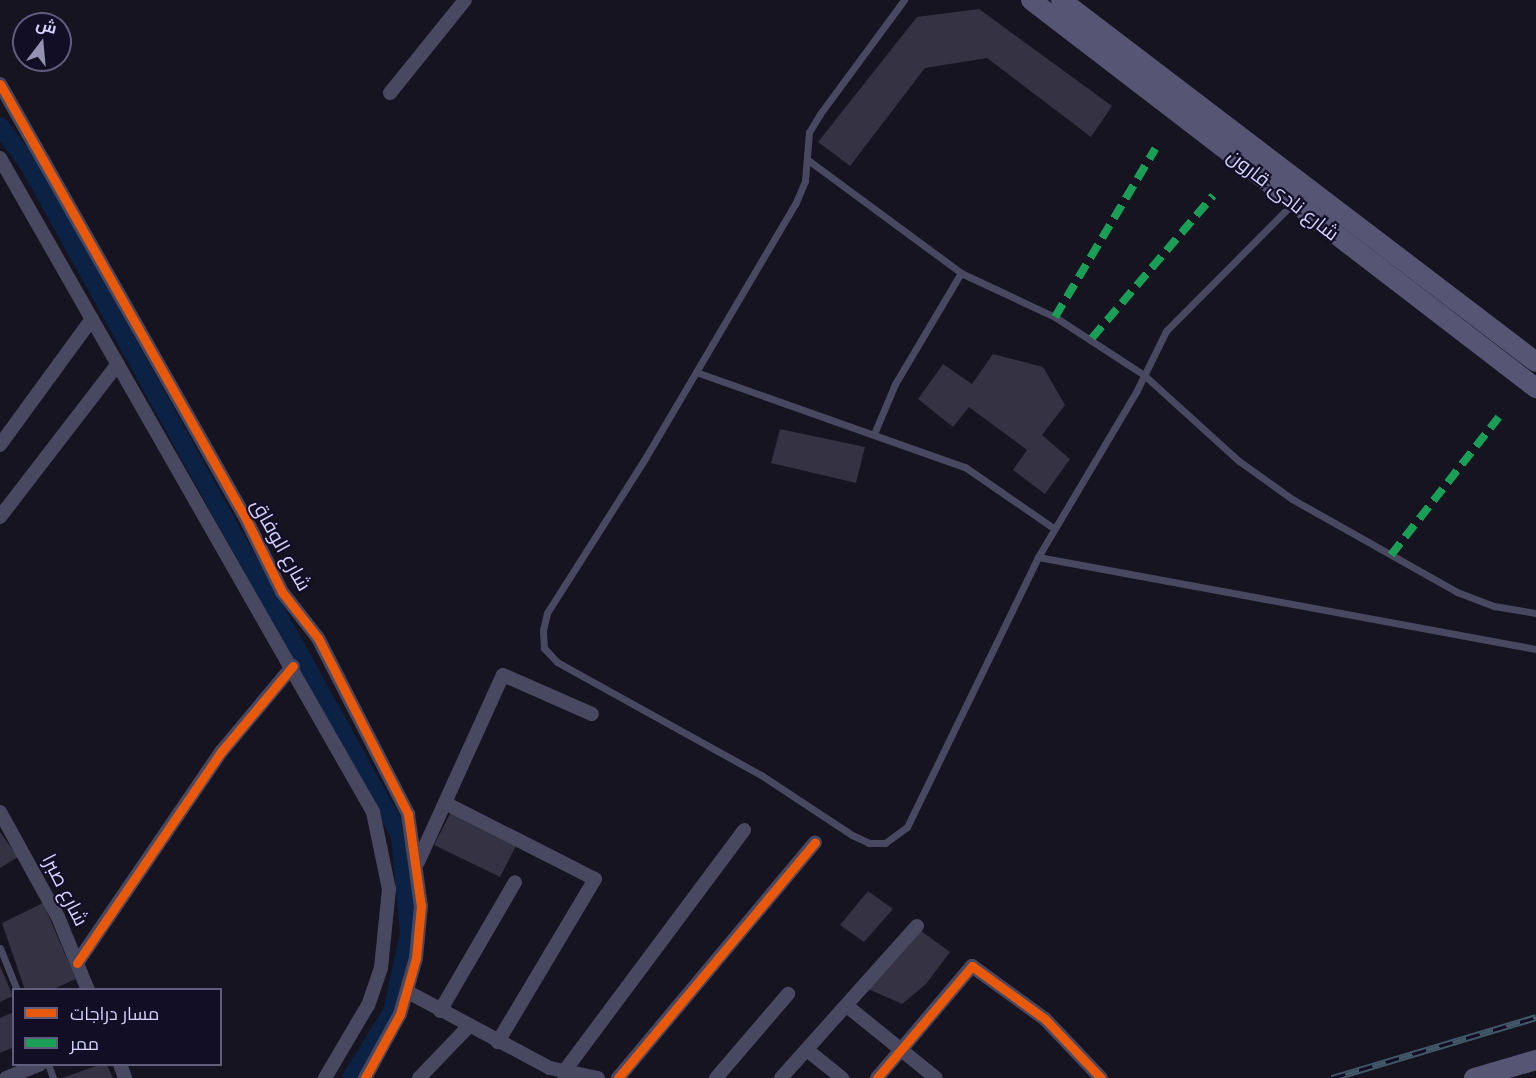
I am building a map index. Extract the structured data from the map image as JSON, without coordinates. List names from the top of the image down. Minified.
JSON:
{"streets":{"main road":["شارع نادى قارون"],"street":["شارع الوفاق","شارع صبرا"]},"legend":["مسار دراجات","ممر"],"north":"top"}
